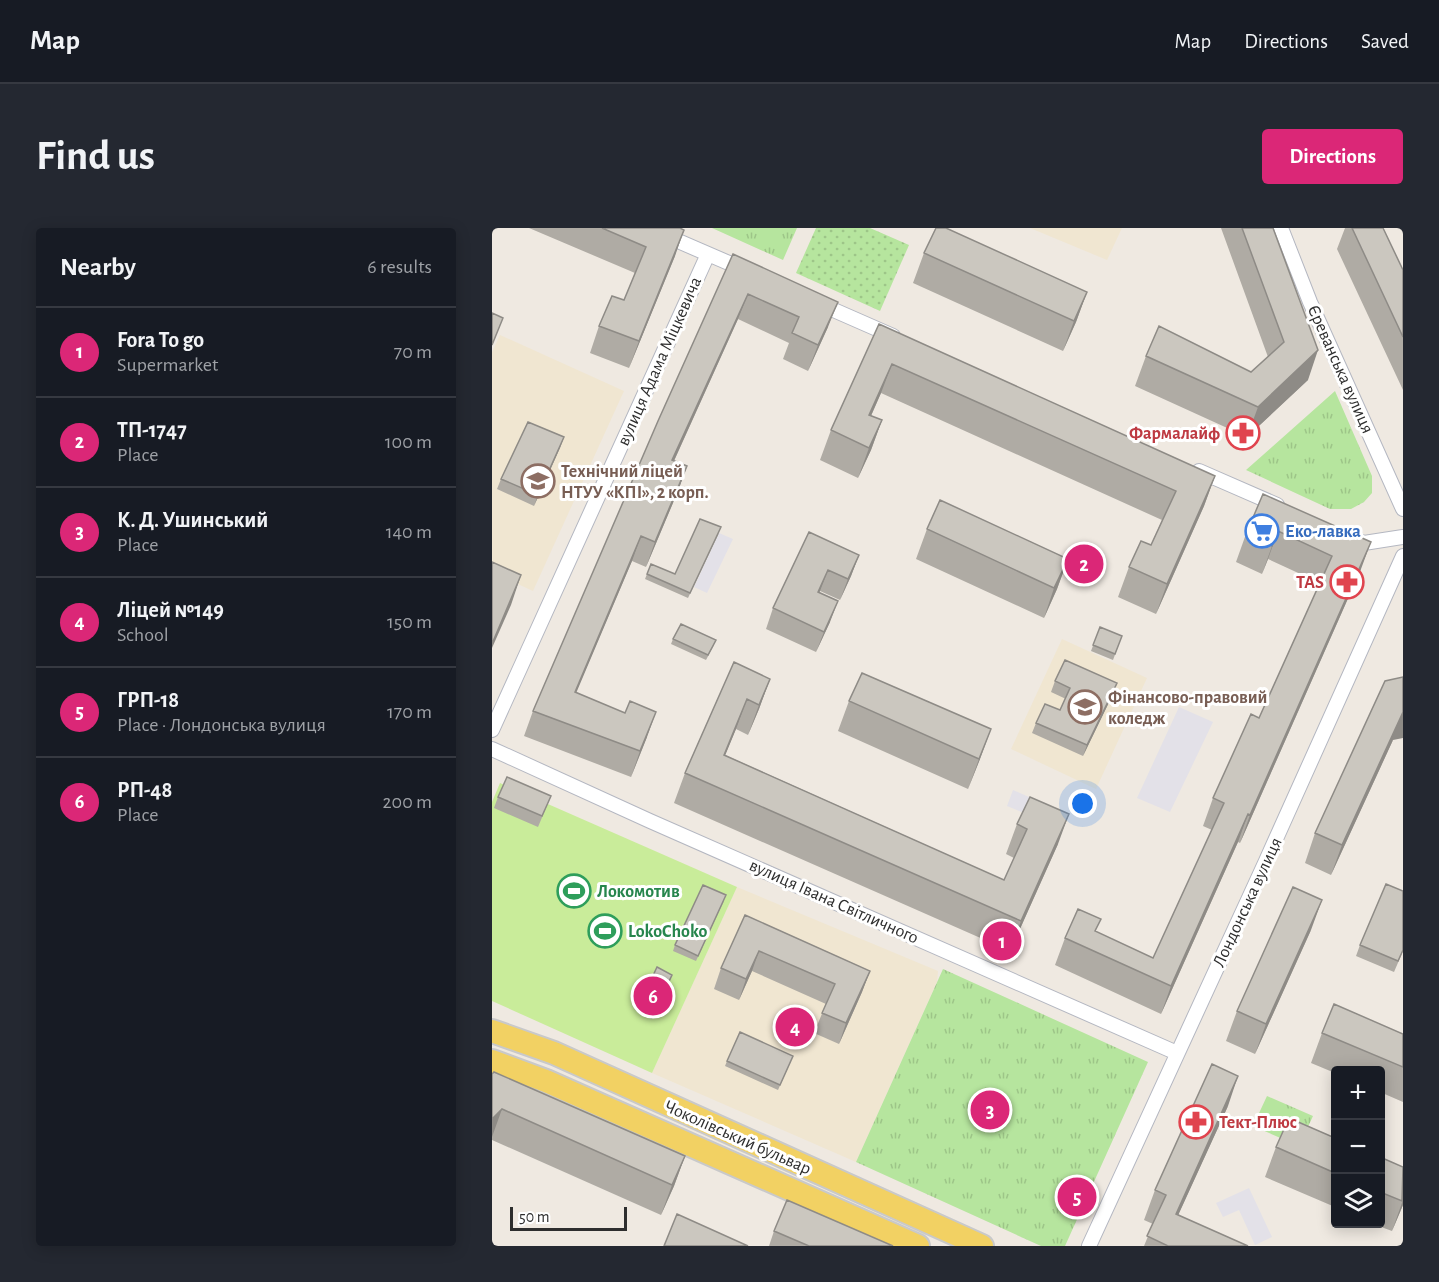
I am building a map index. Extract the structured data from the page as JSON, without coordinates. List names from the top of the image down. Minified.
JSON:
{"streets":{"main road":["Чоколівський бульвар"],"street":["вулиця Адама Міцкевича","Єреванська вулиця","вулиця Івана Світличного","Лондонська вулиця"]},"crossings":[["вулиця Івана Світличного","Лондонська вулиця"]],"places":{"pharmacy":["Фармалайф","TAS","Тект-Плюс"],"school or university":["Технічний ліцей НТУУ «КПІ», 2 корп.","Фінансово-правовий коледж"],"supermarket":["Еко-лавка"],"sports":["Локомотив","LokoChoko"]},"scale_bar":"50 m","page":{"header":"Map","nav":["Map","Directions","Saved"],"buttons":"Directions","title":"Find us","heading":["Nearby","6 results"],"list":[{"mark":"1","name":"Fora To go","note":"Supermarket","value":"70 m"},{"mark":"2","name":"ТП-1747","note":"Place","value":"100 m"},{"mark":"3","name":"К. Д. Ушинський","note":"Place","value":"140 m"},{"mark":"4","name":"Ліцей №149","note":"School","value":"150 m"},{"mark":"5","name":"ГРП-18","note":"Place · Лондонська вулиця","value":"170 m"},{"mark":"6","name":"РП-48","note":"Place","value":"200 m"}],"pins":["2","1","6","4","3","5"],"map_buttons":["+","−"],"scale":"50 m"}}
